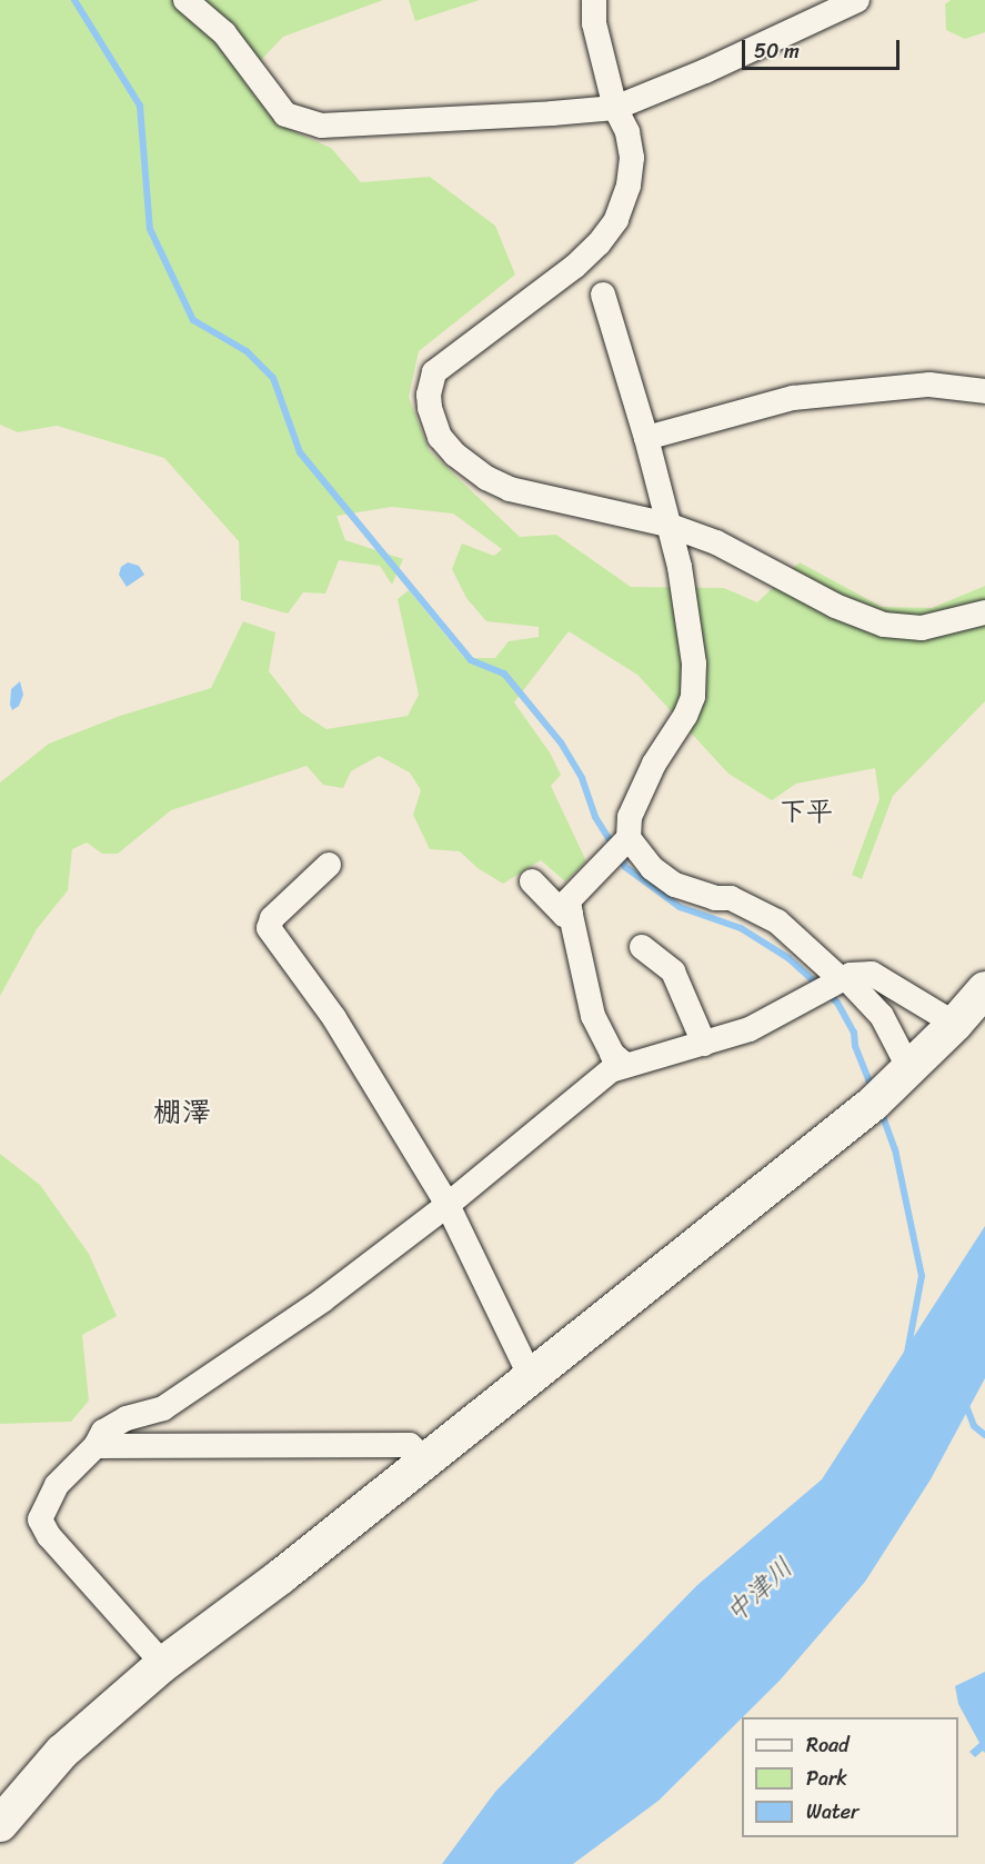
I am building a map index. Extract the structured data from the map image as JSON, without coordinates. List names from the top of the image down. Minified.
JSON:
{"districts":["下平","棚澤"],"water":["中津川"],"legend":["Road","Park","Water"],"scale_bar":"50 m"}
